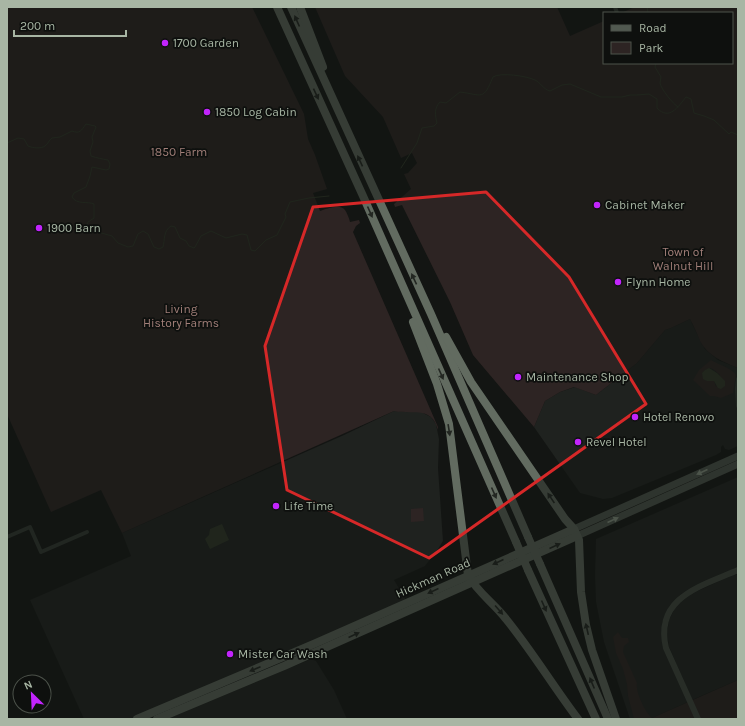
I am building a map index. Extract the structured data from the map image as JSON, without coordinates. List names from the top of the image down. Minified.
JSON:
{"streets":{"highway":["Hickman Road"]},"parks":["1850 Farm","Town of Walnut Hill","Living History Farms"],"places":["1700 Garden","1850 Log Cabin","Cabinet Maker","1900 Barn","Flynn Home","Maintenance Shop","Hotel Renovo","Revel Hotel","Life Time","Mister Car Wash"],"legend":["Road","Park"],"scale_bar":"200 m","north":"top left"}
